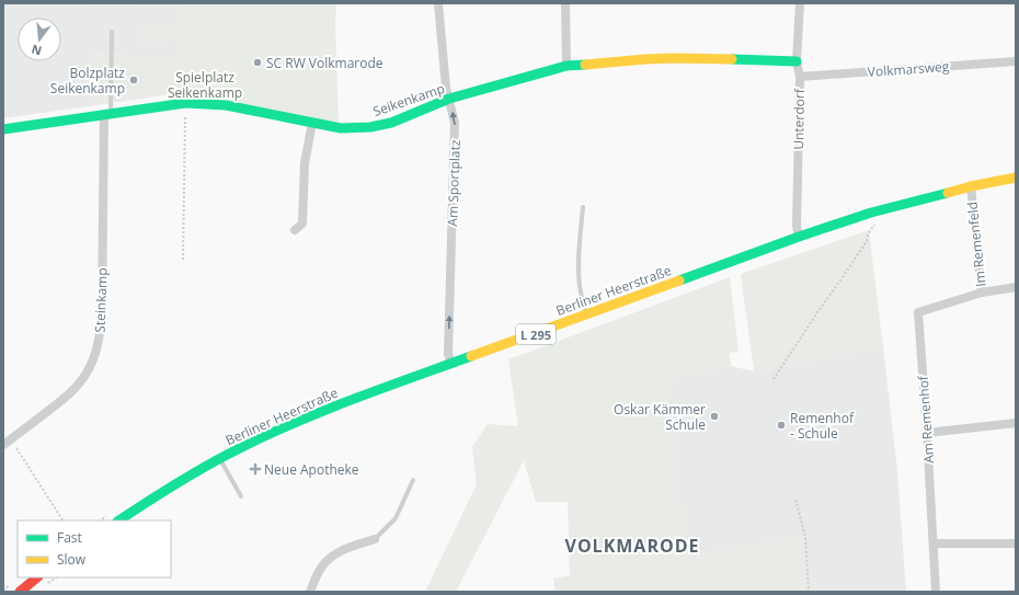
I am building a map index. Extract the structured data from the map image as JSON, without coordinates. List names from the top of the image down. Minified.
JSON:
{"streets":{"main road":["Seikenkamp","Berliner Heerstraße","L 295"],"street":["Volkmarsweg","Unterdorf","Am Sportplatz","Im Remenfeld","Steinkamp","Am Remenhof"]},"crossings":[["Volkmarsweg","Unterdorf"],["Seikenkamp","Unterdorf"],["Seikenkamp","Am Sportplatz"],["Seikenkamp","Steinkamp"],["Unterdorf","Berliner Heerstraße"],["Am Sportplatz","Berliner Heerstraße"],["Im Remenfeld","Berliner Heerstraße"],["Im Remenfeld","Am Remenhof"]],"one_way":["Am Sportplatz"],"districts":["VOLKMARODE"],"parks":["Spielplatz Seikenkamp"],"places":{"other":["SC RW Volkmarode","Bolzplatz Seikenkamp","Oskar Kämmer Schule","Remenhof - Schule"],"health":["Neue Apotheke"]},"legend":["Fast","Slow"],"north":"bottom"}
